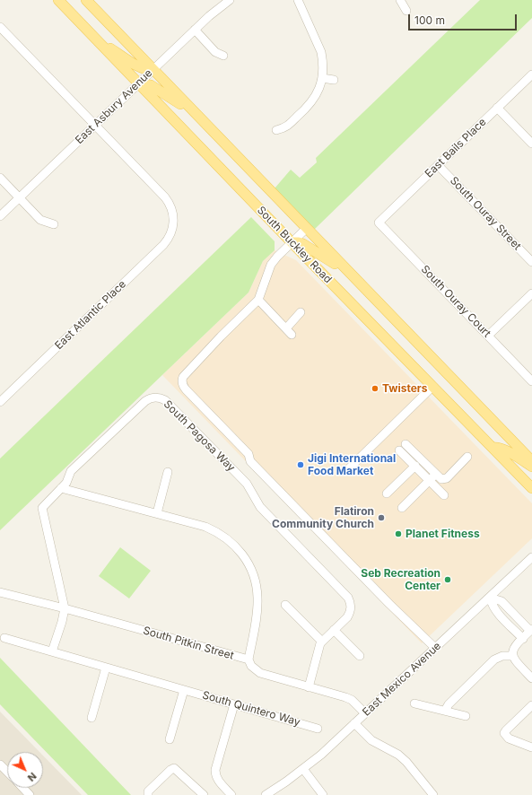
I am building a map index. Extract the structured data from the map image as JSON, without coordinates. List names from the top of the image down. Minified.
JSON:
{"streets":{"main road":["South Buckley Road"],"street":["East Asbury Avenue","East Bails Place","South Ouray Street","South Ouray Court","East Atlantic Place","South Pagosa Way","South Pitkin Street","East Mexico Avenue","South Quintero Way"]},"crossings":[["East Asbury Avenue","South Buckley Road"],["East Asbury Avenue","East Atlantic Place"],["East Bails Place","South Ouray Street"],["East Bails Place","South Ouray Court"],["South Pagosa Way","South Pitkin Street"],["South Pagosa Way","South Quintero Way"],["South Pitkin Street","East Mexico Avenue"]],"places":["Twisters","Jigi International Food Market","Flatiron Community Church","Planet Fitness","Seb Recreation Center"],"scale_bar":"100 m","north":"bottom right"}
